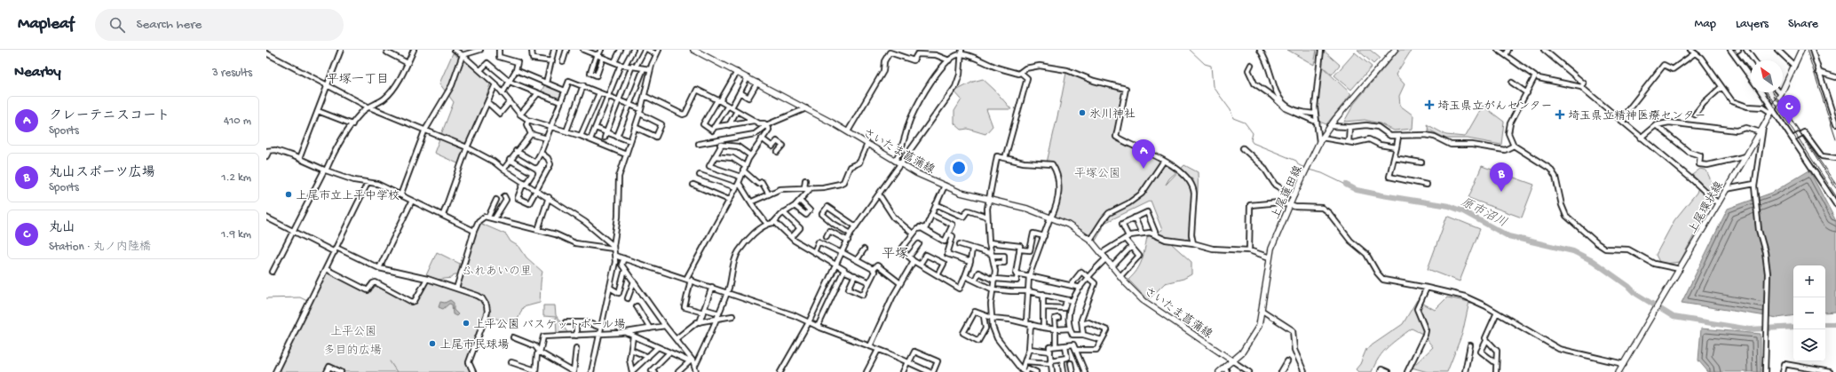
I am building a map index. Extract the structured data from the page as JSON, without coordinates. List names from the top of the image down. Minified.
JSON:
{"streets":{"main road":["さいたま菖蒲線","上尾蓮田線","上尾環状線"]},"crossings":[["さいたま菖蒲線","上尾蓮田線"]],"districts":["平塚一丁目","平塚"],"water":["原市沼川"],"parks":["平塚公園","ふれあいの里","上平公園","多目的広場"],"places":{"health":["埼玉県立がんセンター","埼玉県立精神医療センター"],"other":["氷川神社","上尾市立上平中学校","上平公園 バスケットボール場","上尾市民球場"]},"north":"top left","page":{"header":"Mapleaf","search":"Search here","nav":["Map","Layers","Share"],"heading":["Nearby","3 results"],"pins":["C","A","B"],"list":[{"mark":"A","name":"クレーテニスコート","note":"Sports","value":"410 m"},{"mark":"B","name":"丸山スポーツ広場","note":"Sports","value":"1.2 km"},{"mark":"C","name":"丸山","note":"Station · 丸ノ内陸橋","value":"1.9 km"}],"map_buttons":["+","−"]}}
